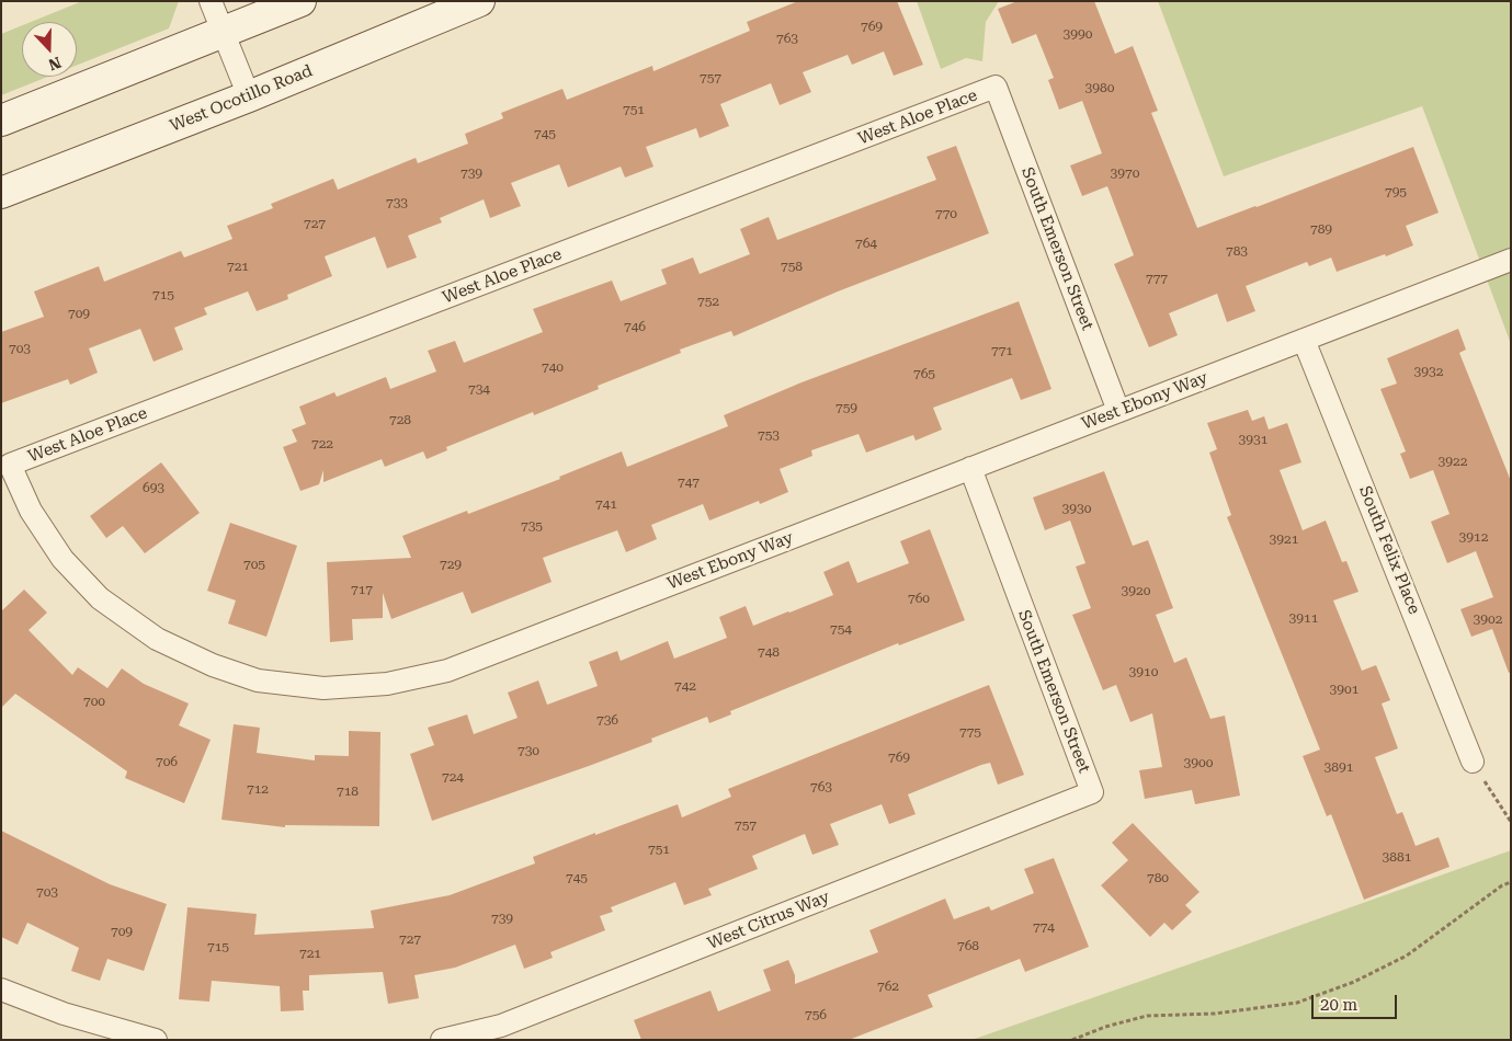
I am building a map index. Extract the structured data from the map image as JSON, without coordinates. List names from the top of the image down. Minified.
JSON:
{"streets":{"main road":["West Ocotillo Road"],"street":["West Aloe Place","South Emerson Street","West Ebony Way","South Felix Place","West Citrus Way"]},"crossings":[["West Aloe Place","South Emerson Street"],["West Aloe Place","West Ebony Way"],["South Emerson Street","West Ebony Way"],["South Emerson Street","West Citrus Way"],["West Ebony Way","South Felix Place"]],"house_numbers":["769","3990","763","757","3980","751","745","739","3970","795","733","770","727","789","764","783","721","758","777","715","752","709","746","703","771","740","3932","765","734","759","728","753","3931","722","3922","747","693","741","3930","735","3912","3921","705","729","717","3920","760","3911","3902","754","748","3910","742","3901","700","736","775","730","769","706","3900","3891","724","763","712","718","757","751","3881","745","780","703","739","774","709","727","768","715","721","762","756"],"scale_bar":"20 m","north":"bottom"}
